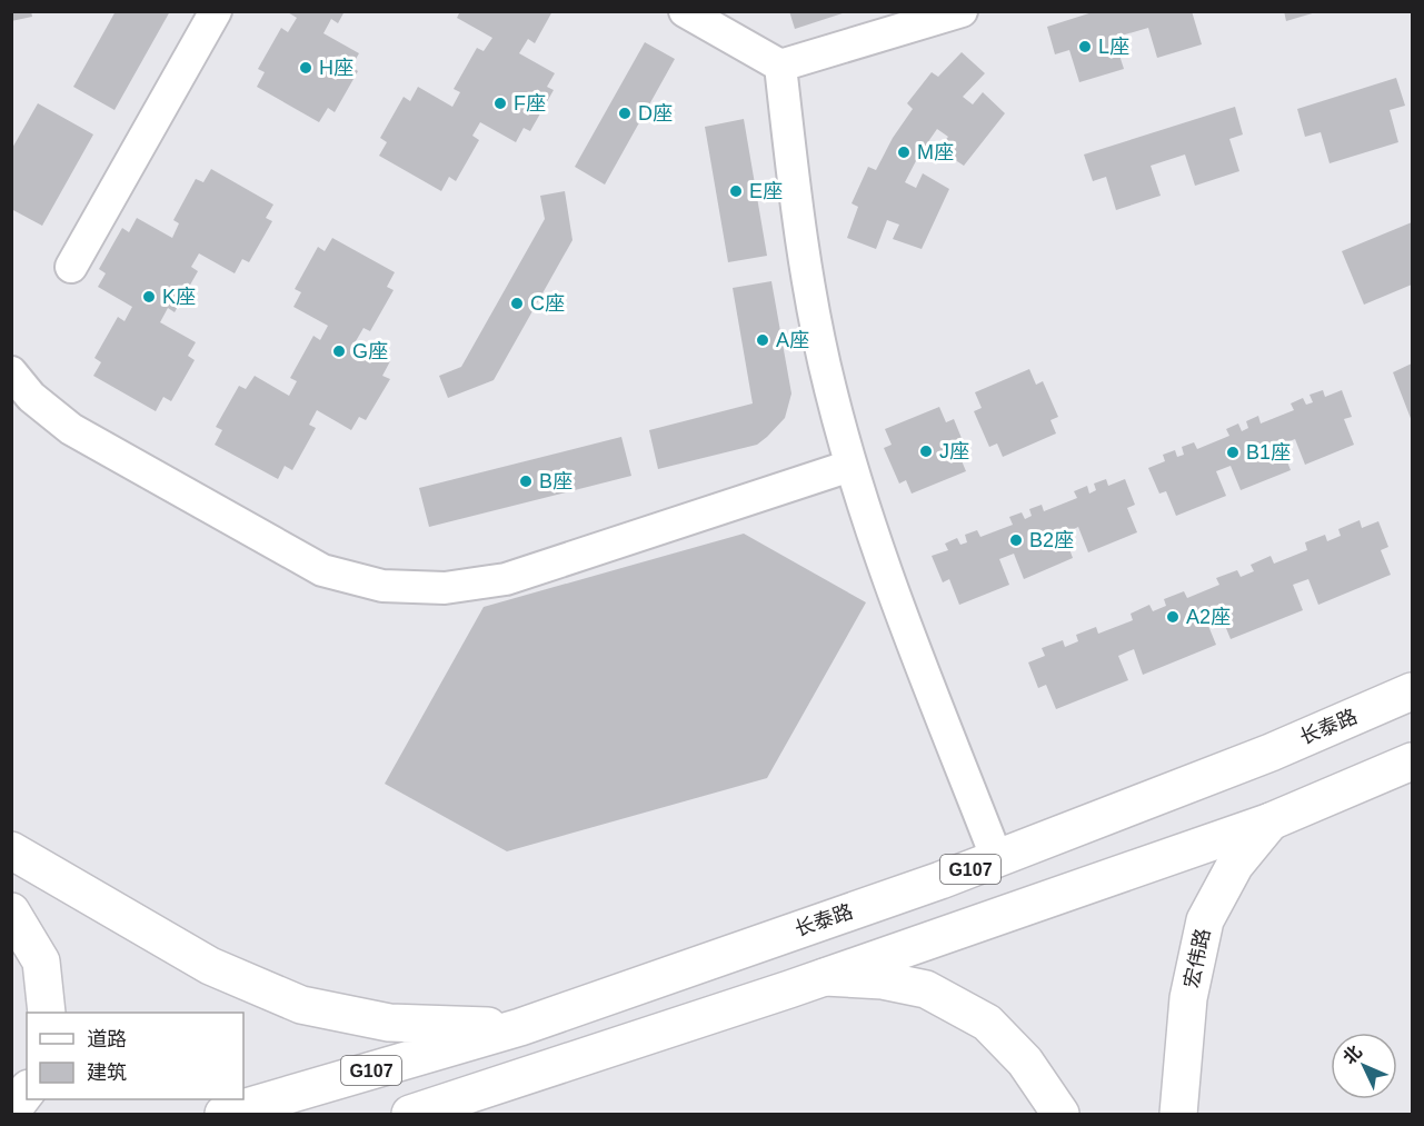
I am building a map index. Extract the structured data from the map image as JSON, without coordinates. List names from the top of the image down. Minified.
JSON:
{"streets":{"main road":["长泰路","G107","宏伟路"]},"places":["L座","H座","F座","D座","M座","E座","K座","C座","A座","G座","J座","B1座","B座","B2座","A2座"],"legend":["道路","建筑"],"north":"top left"}
